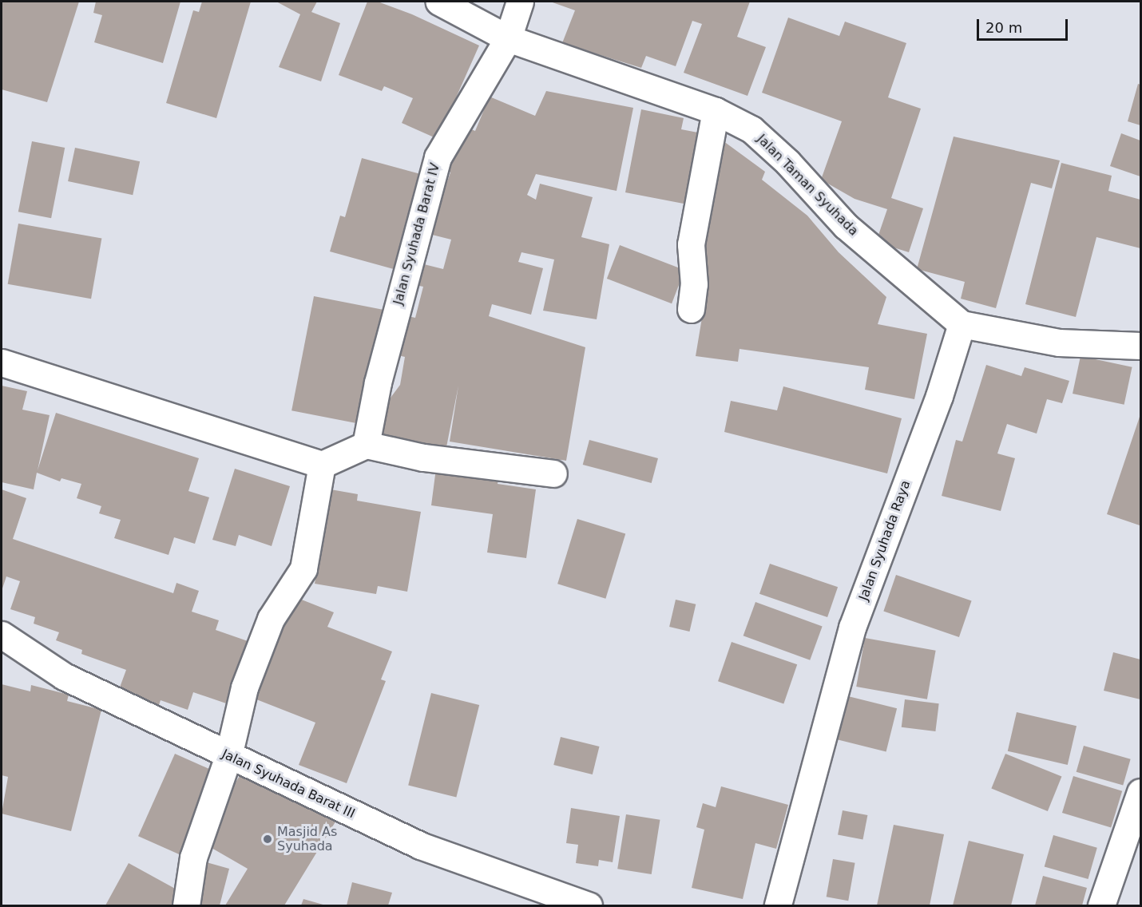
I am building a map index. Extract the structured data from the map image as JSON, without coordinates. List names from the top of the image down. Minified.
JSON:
{"streets":{"street":["Jalan Taman Syuhada","Jalan Syuhada Barat IV","Jalan Syuhada Raya","Jalan Syuhada Barat III"]},"crossings":[["Jalan Taman Syuhada","Jalan Syuhada Barat IV"],["Jalan Taman Syuhada","Jalan Syuhada Raya"]],"places":["Masjid As Syuhada"],"scale_bar":"20 m"}
